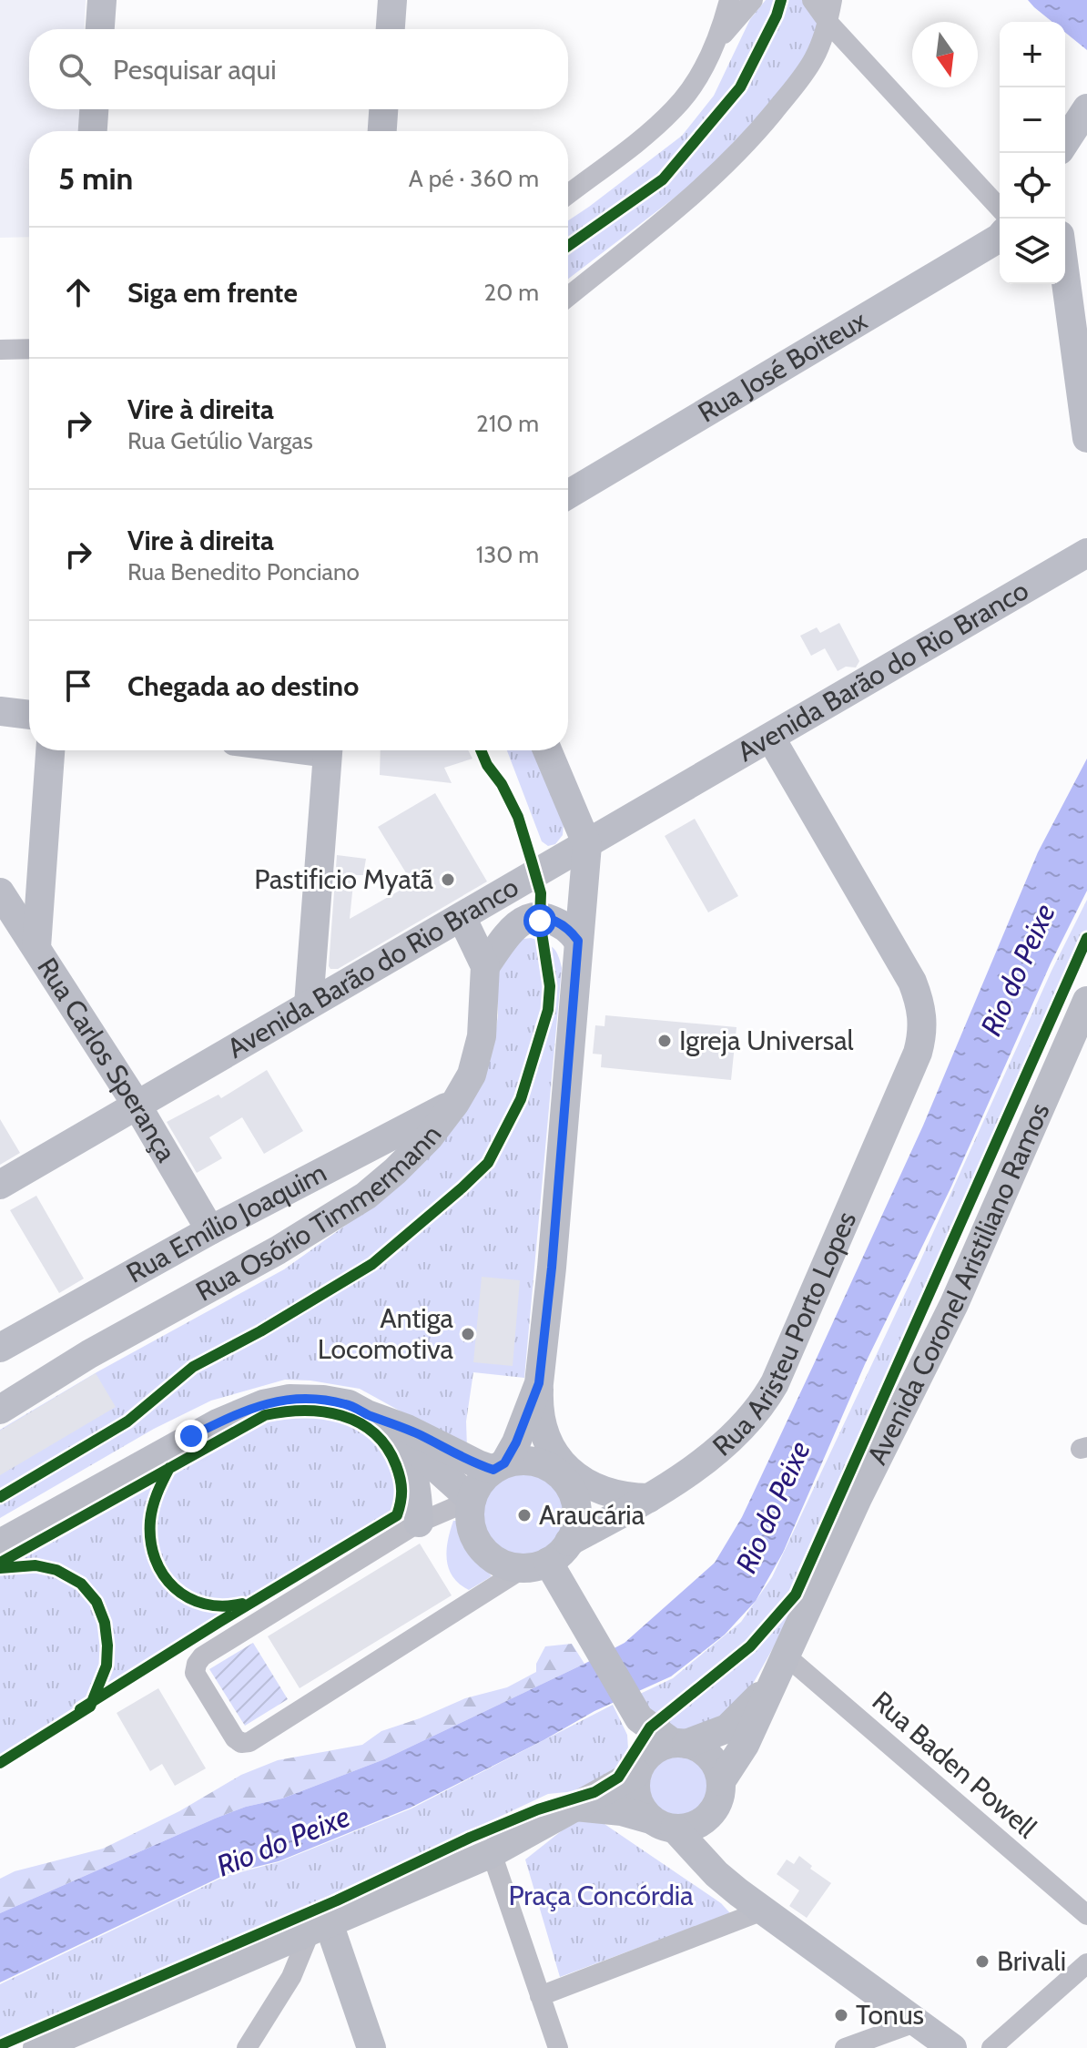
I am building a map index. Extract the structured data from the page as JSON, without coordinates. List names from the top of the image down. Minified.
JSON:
{"streets":{"main road":["Rua José Boiteux","Avenida Barão do Rio Branco","Rua Carlos Sperança","Rua Osório Timmermann","Rua Emílio Joaquim","Avenida Coronel Aristiliano Ramos","Rua Aristeu Porto Lopes"],"street":["Rua Baden Powell"]},"crossings":[["Avenida Barão do Rio Branco","Rua Carlos Sperança"],["Avenida Barão do Rio Branco","Rua Osório Timmermann"],["Avenida Barão do Rio Branco","Rua Aristeu Porto Lopes"],["Rua Carlos Sperança","Rua Emílio Joaquim"],["Rua Osório Timmermann","Rua Emílio Joaquim"],["Avenida Coronel Aristiliano Ramos","Rua Baden Powell"]],"water":["Rio do Peixe"],"parks":["Praça Concórdia"],"places":["Pastificio Myatã","Igreja Universal","Antiga Locomotiva","Araucária","Brivali","Tonus"],"north":"bottom","page":{"map_buttons":["+","−"],"search":"Pesquisar aqui","heading":["5 min","A pé · 360 m"],"list":[["Siga em frente","20 m"],["Vire à direita","Rua Getúlio Vargas","210 m"],["Vire à direita","Rua Benedito Ponciano","130 m"],"Chegada ao destino"]}}
